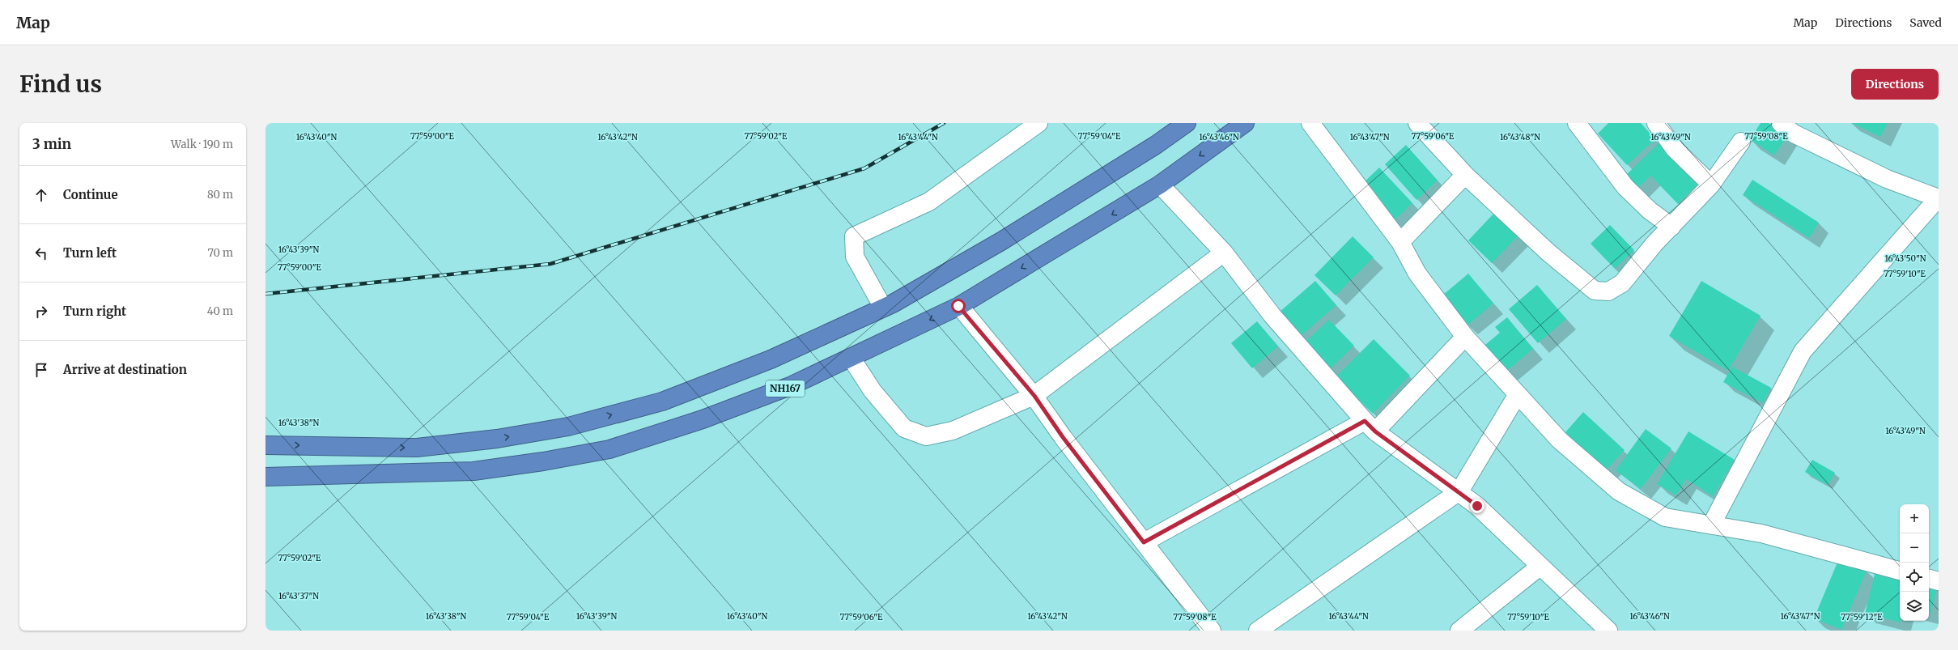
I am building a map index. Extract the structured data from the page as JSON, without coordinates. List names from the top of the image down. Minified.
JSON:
{"streets":{"highway":["NH167"]},"page":{"header":"Map","nav":["Map","Directions","Saved"],"buttons":"Directions","title":"Find us","heading":["3 min","Walk · 190 m"],"list":[["Continue","80 m"],["Turn left","70 m"],["Turn right","40 m"],"Arrive at destination"],"map_buttons":["+","−"]},"coordinates":["77°59'00\"E","77°59'02\"E","77°59'04\"E","77°59'06\"E","77°59'08\"E","16°43'49\"N","16°43'40\"N","16°43'42\"N","16°43'44\"N","16°43'46\"N","16°43'47\"N","16°43'48\"N","16°43'39\"N","16°43'50\"N","77°59'10\"E","16°43'38\"N","16°43'37\"N","77°59'12\"E"]}
